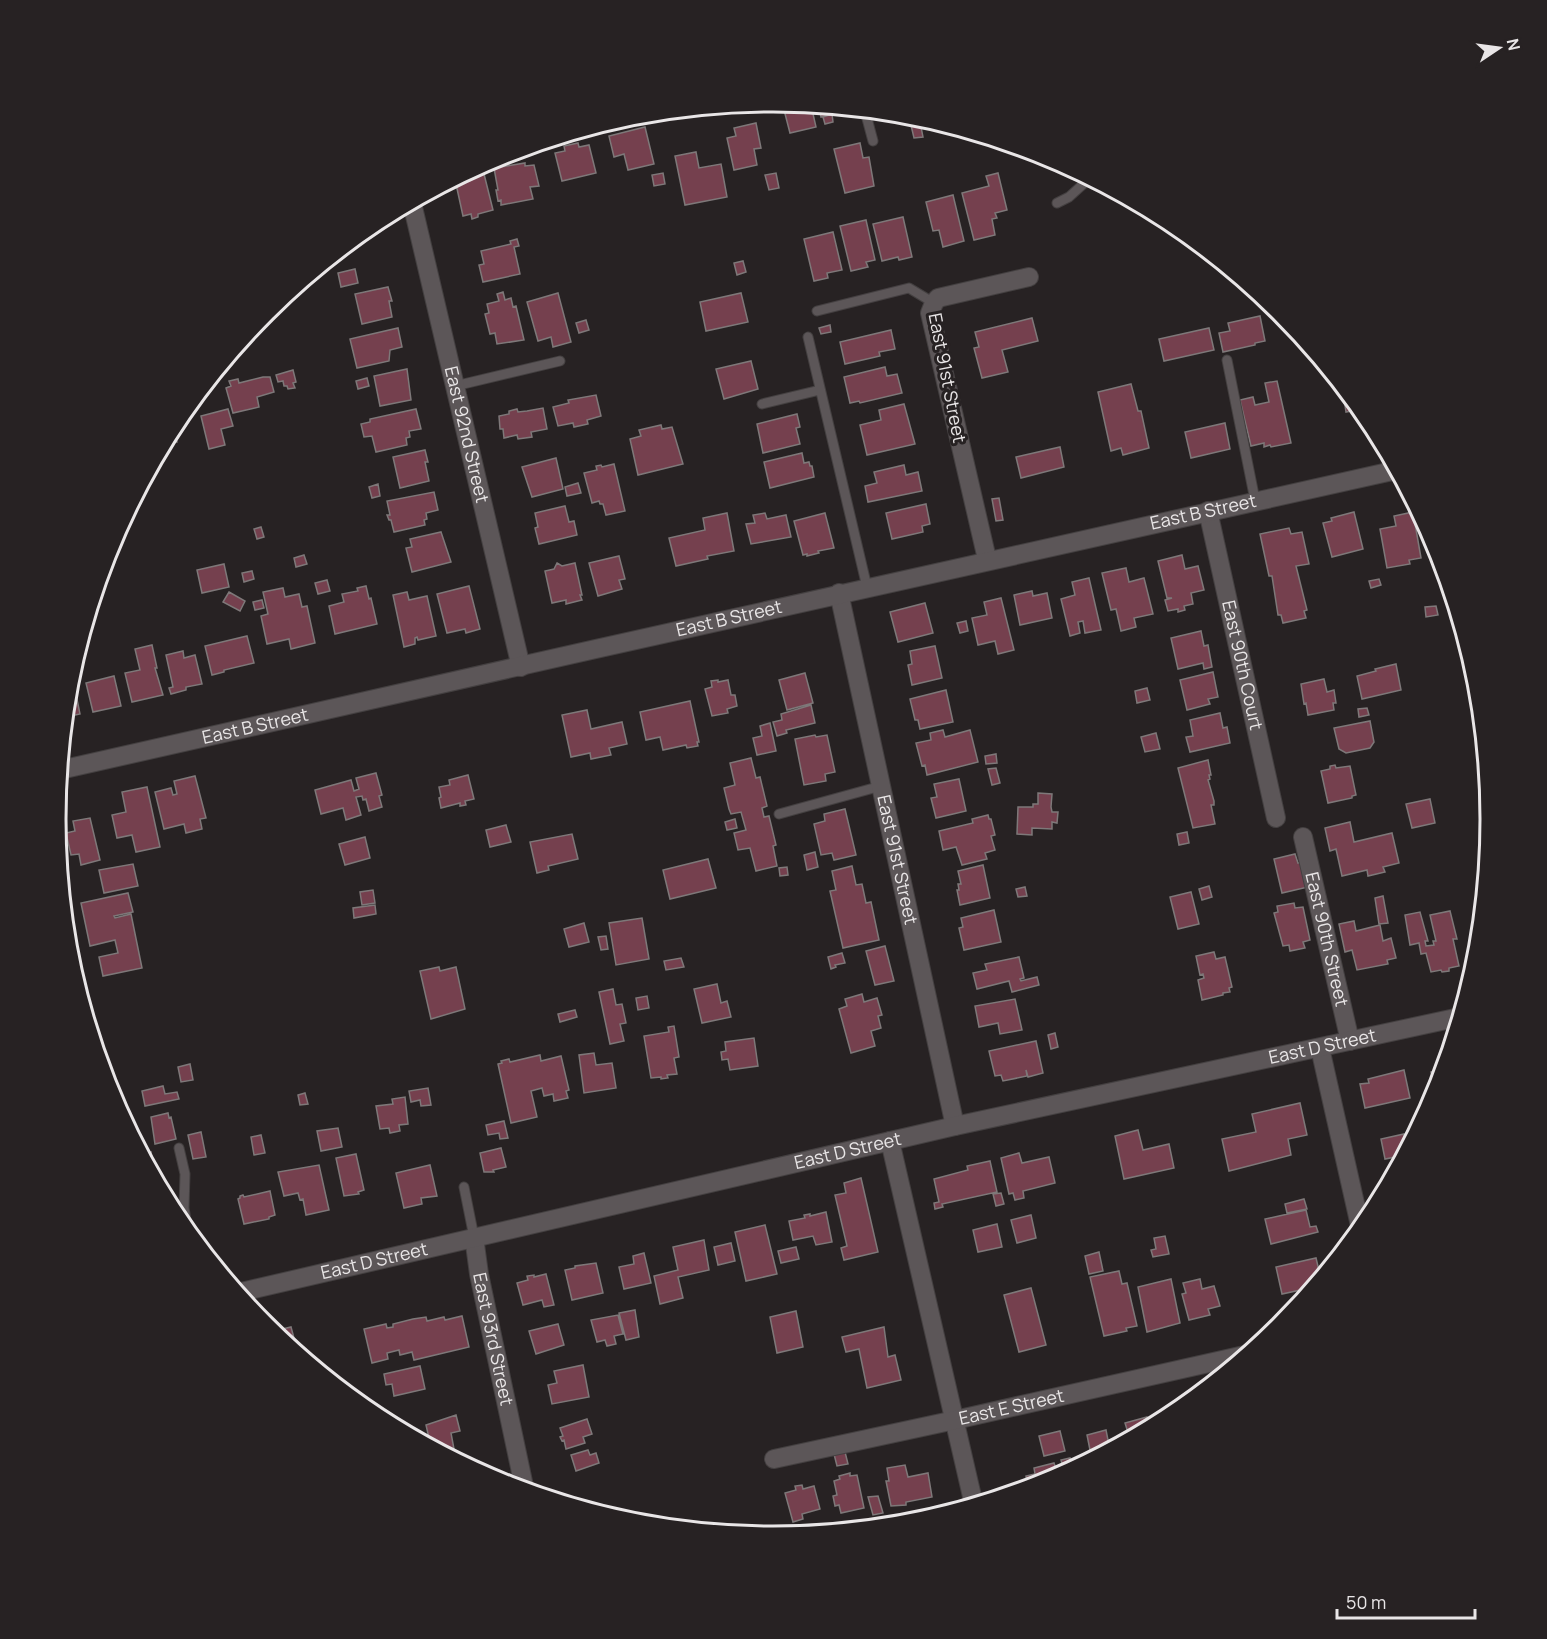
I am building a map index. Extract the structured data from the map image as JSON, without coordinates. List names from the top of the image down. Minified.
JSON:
{"streets":{"street":["East 91st Street","East 92nd Street","East B Street","East 90th Court","East 90th Street","East D Street","East 93rd Street","East E Street"]},"crossings":[["East 91st Street","East B Street"],["East 91st Street","East D Street"],["East 92nd Street","East B Street"],["East B Street","East 90th Court"],["East 90th Street","East D Street"],["East D Street","East 93rd Street"]],"scale_bar":"50 m","north":"right"}
